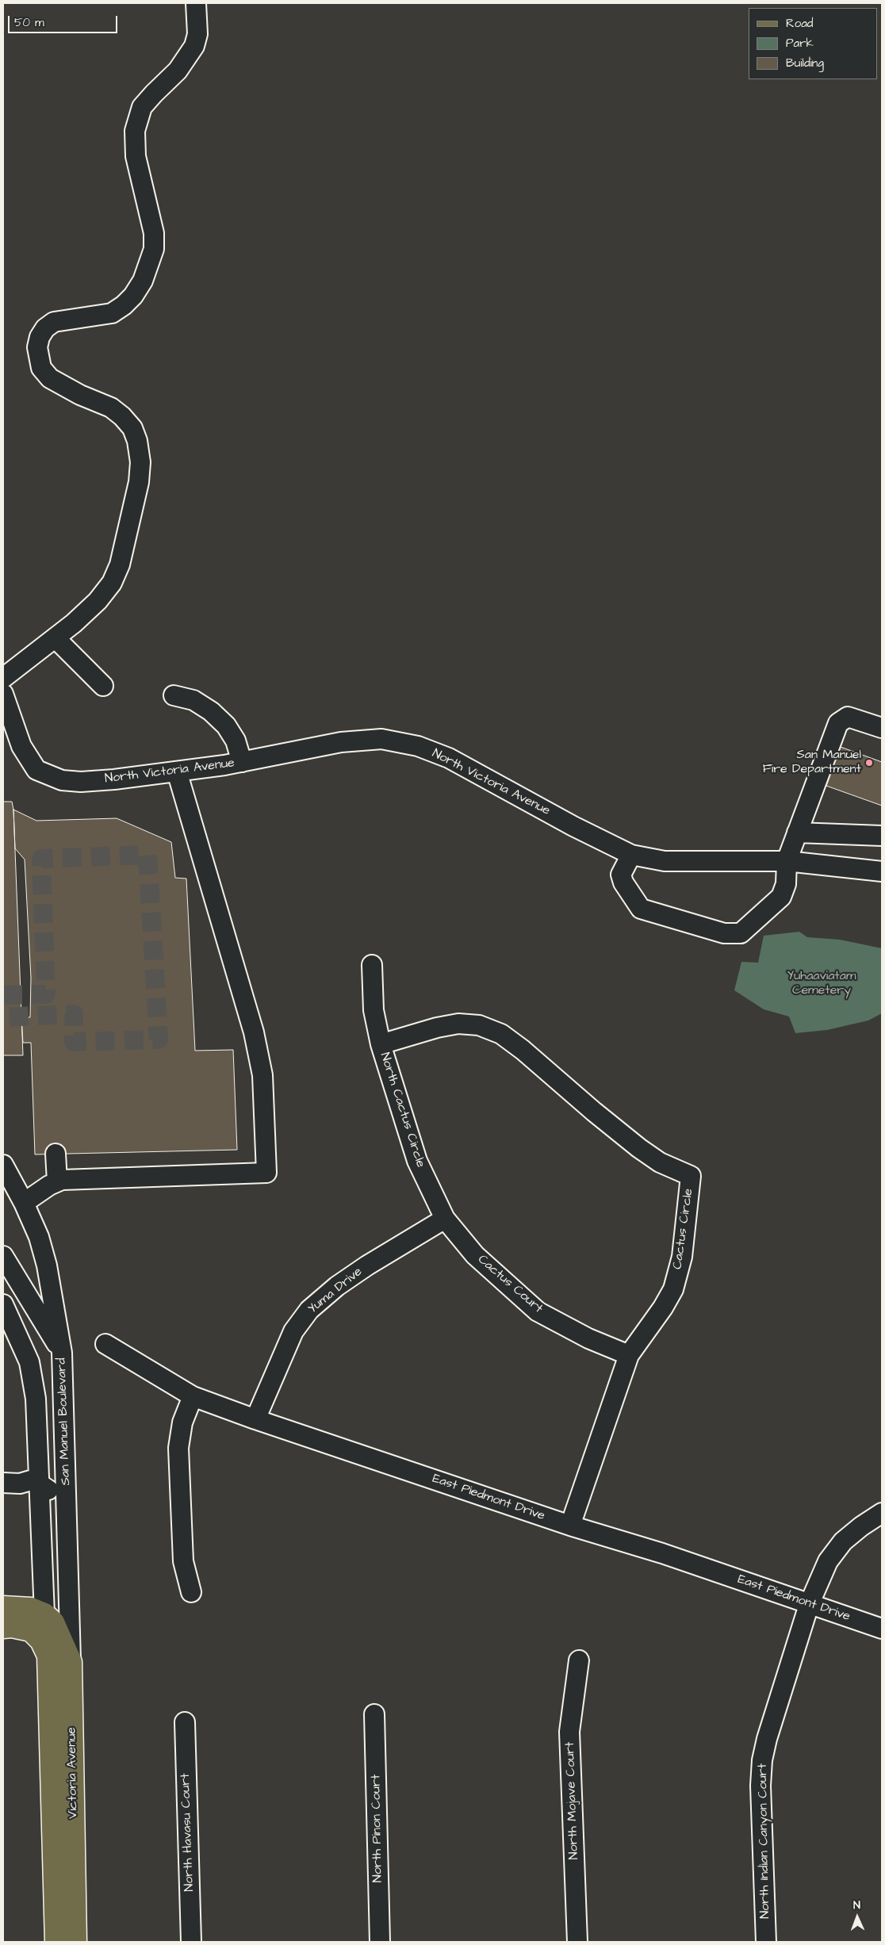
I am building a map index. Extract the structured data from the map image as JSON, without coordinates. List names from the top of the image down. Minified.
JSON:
{"streets":{"main road":["Victoria Avenue"],"street":["North Victoria Avenue","North Cactus Circle","Cactus Circle","Cactus Court","Yuma Drive","San Manuel Boulevard","East Piedmont Drive","North Mojave Court","North Pinon Court","North Havasu Court","North Indian Canyon Court"]},"crossings":[["North Cactus Circle","Cactus Circle"],["North Cactus Circle","Cactus Court"],["North Cactus Circle","Yuma Drive"],["Cactus Circle","Cactus Court"],["Cactus Circle","East Piedmont Drive"],["Cactus Court","Yuma Drive"],["Yuma Drive","East Piedmont Drive"],["San Manuel Boulevard","Victoria Avenue"],["East Piedmont Drive","North Indian Canyon Court"]],"parks":["Yuhaaviatam Cemetery"],"places":["San Manuel Fire Department"],"legend":["Road","Park","Building"],"scale_bar":"50 m","north":"top"}
